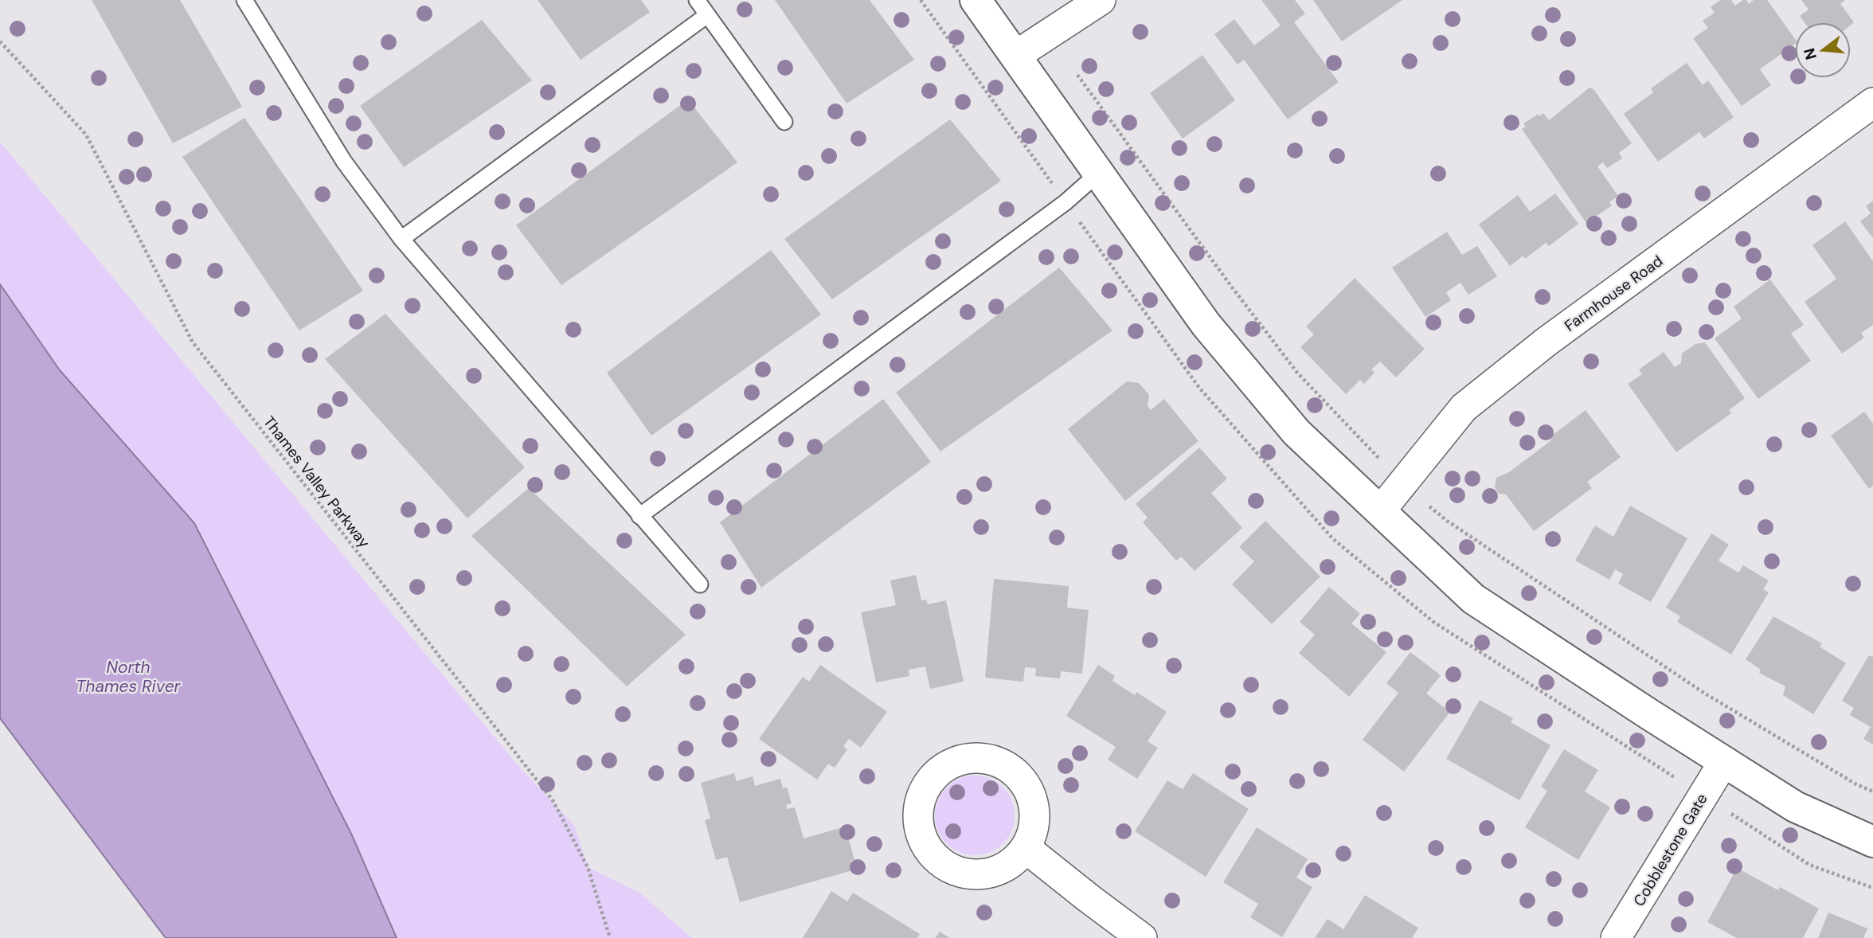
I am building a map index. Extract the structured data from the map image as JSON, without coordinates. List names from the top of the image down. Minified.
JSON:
{"streets":{"street":["Farmhouse Road","Cobblestone Gate"],"path":["Thames Valley Parkway"]},"water":["North Thames River"],"north":"left"}
